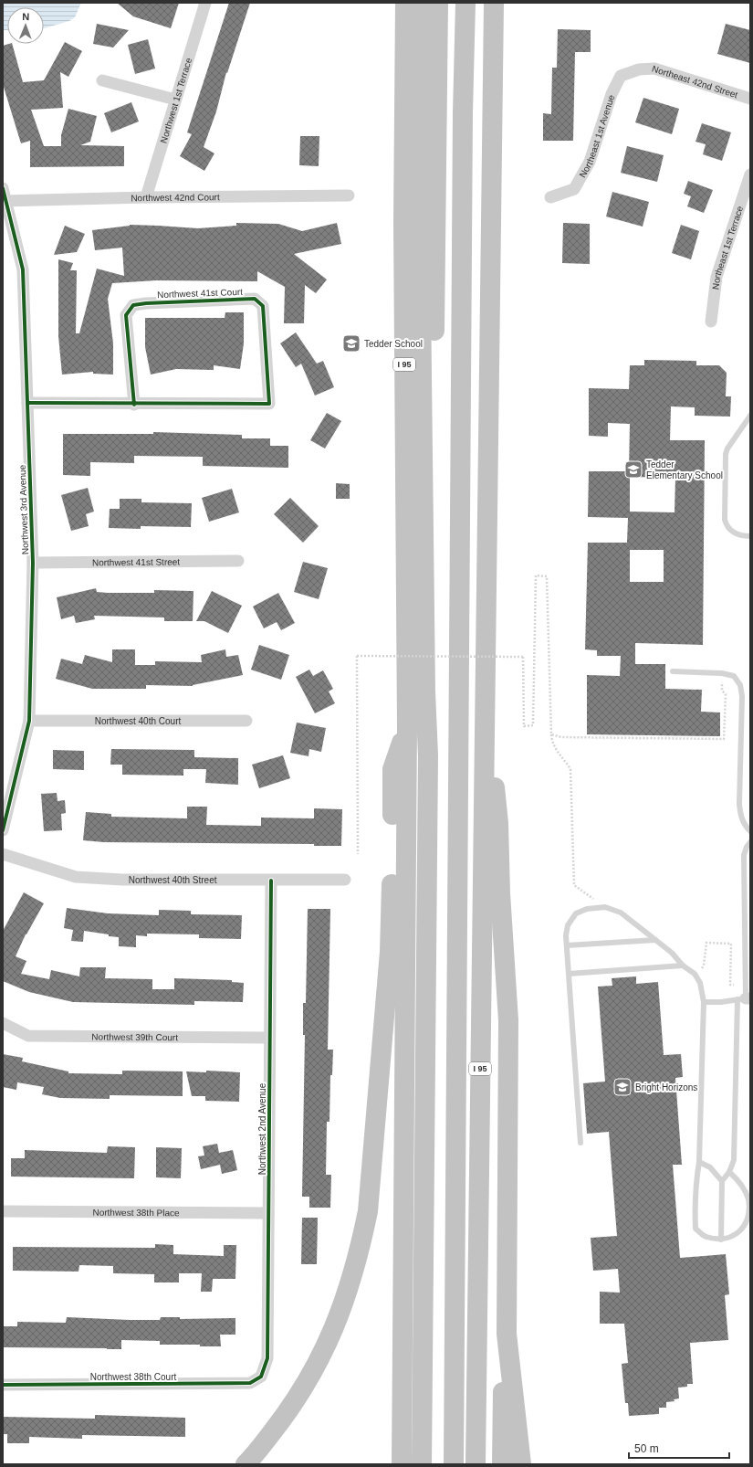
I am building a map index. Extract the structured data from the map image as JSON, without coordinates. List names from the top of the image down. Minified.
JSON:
{"streets":{"highway":["I 95"],"street":["Northeast 42nd Street","Northwest 1st Terrace","Northeast 1st Avenue","Northwest 42nd Court","Northeast 1st Terrace","Northwest 41st Court","Northwest 3rd Avenue","Northwest 41st Street","Northwest 40th Court","Northwest 40th Street","Northwest 39th Court","Northwest 2nd Avenue","Northwest 38th Place","Northwest 38th Court"]},"crossings":[["Northeast 42nd Street","Northeast 1st Avenue"],["Northwest 1st Terrace","Northwest 42nd Court"],["Northwest 42nd Court","Northwest 3rd Avenue"],["Northwest 41st Court","Northwest 3rd Avenue"],["Northwest 3rd Avenue","Northwest 41st Street"],["Northwest 3rd Avenue","Northwest 40th Court"],["Northwest 40th Street","Northwest 2nd Avenue"],["Northwest 39th Court","Northwest 2nd Avenue"],["Northwest 2nd Avenue","Northwest 38th Place"],["Northwest 2nd Avenue","Northwest 38th Court"]],"places":{"school or university":["Tedder School","Tedder Elementary School","Bright Horizons"]},"scale_bar":"50 m","north":"top"}
